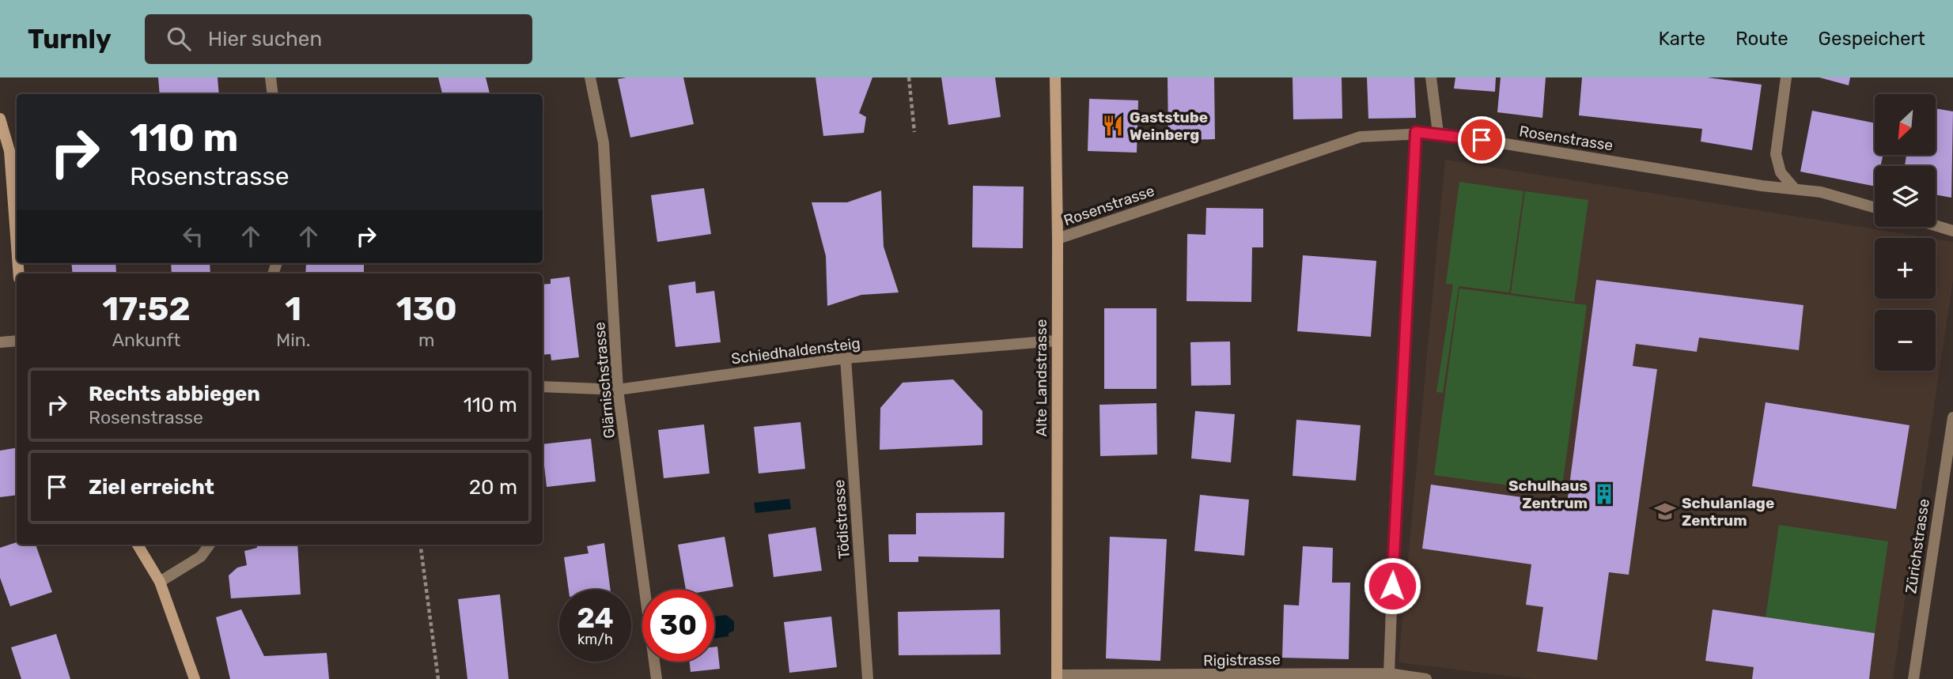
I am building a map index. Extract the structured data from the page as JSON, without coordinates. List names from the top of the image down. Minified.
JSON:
{"streets":{"main road":["Alte Landstrasse"],"street":["Rosenstrasse","Schiedhaldensteig","Glärnischstrasse","Tödistrasse","Zürichstrasse","Rigistrasse"]},"crossings":[["Rosenstrasse","Alte Landstrasse"],["Schiedhaldensteig","Alte Landstrasse"],["Schiedhaldensteig","Glärnischstrasse"],["Schiedhaldensteig","Tödistrasse"],["Alte Landstrasse","Rigistrasse"]],"places":{"restaurant":["Gaststube Weinberg"],"building":["Schulhaus Zentrum"],"school or university":["Schulanlage Zentrum"]},"north":"bottom left","page":{"header":"Turnly","search":"Hier suchen","nav":["Karte","Route","Gespeichert"],"map_buttons":["+","−"],"turn":["110 m","Rosenstrasse"],"eta":["17:52","Ankunft","1","Min.","130","m"],"list":[{"name":"Rechts abbiegen","note":"Rosenstrasse","value":"110 m"},{"name":"Ziel erreicht","value":"20 m"}],"speed":"24 km/h","limit":"30"}}
